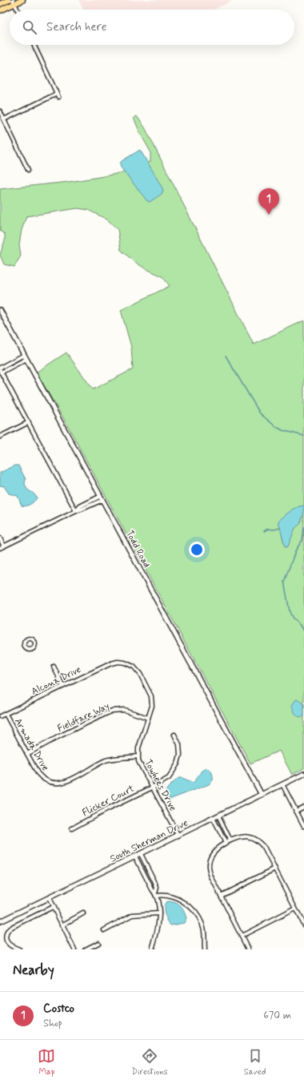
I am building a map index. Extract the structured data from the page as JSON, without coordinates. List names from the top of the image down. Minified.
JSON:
{"streets":{"street":["Todd Road","Alcona Drive","Fieldfare Way","Armada Drive","Towhees Drive","Flicker Court","South Sherman Drive"]},"crossings":[["Todd Road","South Sherman Drive"],["Alcona Drive","Armada Drive"],["Alcona Drive","Towhees Drive"],["Fieldfare Way","Armada Drive"],["Fieldfare Way","Towhees Drive"],["Armada Drive","Towhees Drive"],["Towhees Drive","Flicker Court"],["Towhees Drive","South Sherman Drive"]],"page":{"search":"Search here","pins":"1","heading":"Nearby","list":[{"mark":"1","name":"Costco","note":"Shop","value":"670 m"}],"nav":["Map","Directions","Saved"]}}
